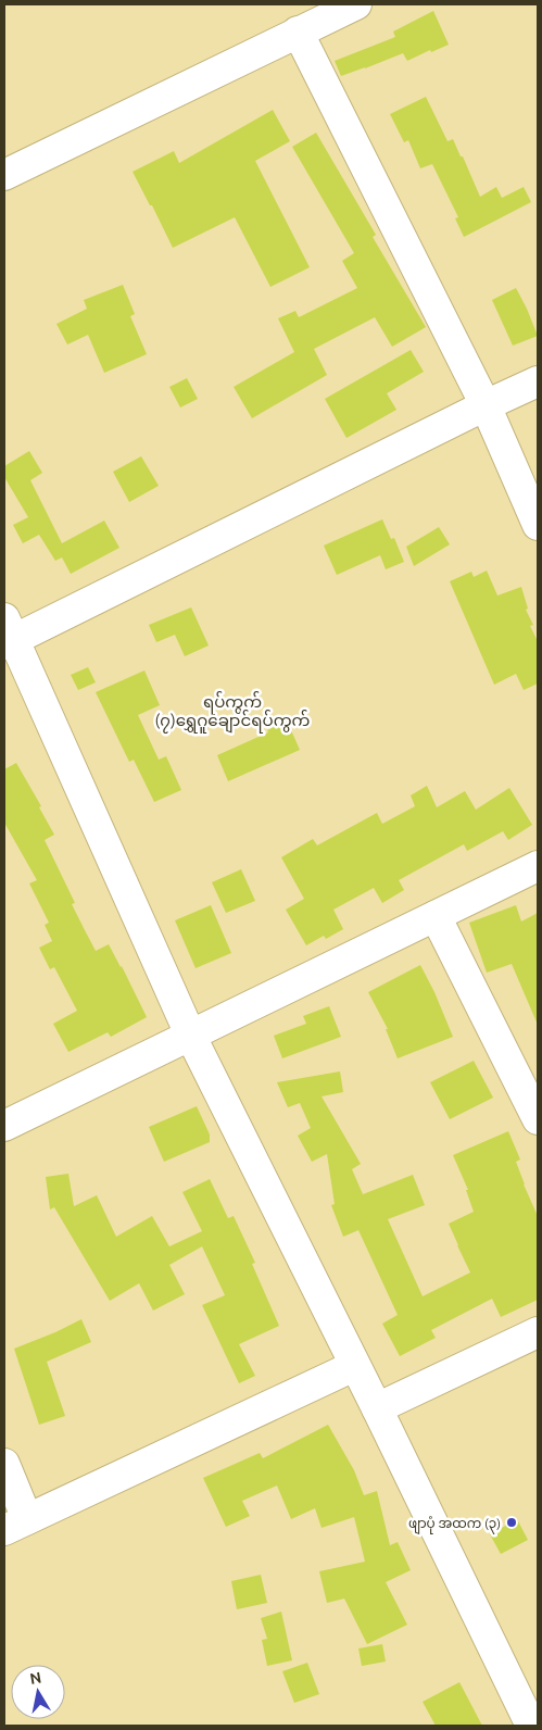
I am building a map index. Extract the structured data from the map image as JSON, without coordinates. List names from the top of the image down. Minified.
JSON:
{"districts":["ရပ်ကွက် (၇)ရွှေဂူချောင်ရပ်ကွက်"],"places":["ဖျာပုံ အထက (၃)"],"north":"top"}
